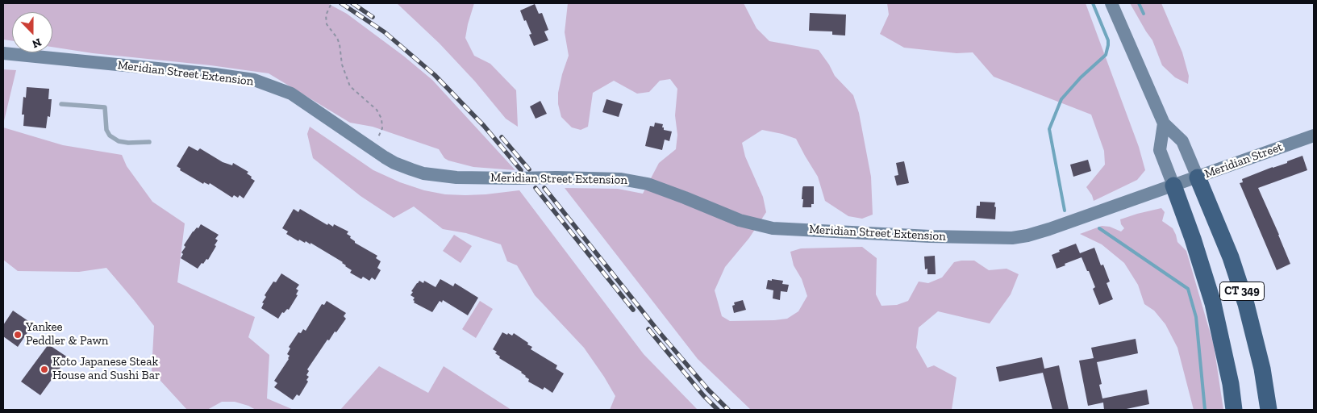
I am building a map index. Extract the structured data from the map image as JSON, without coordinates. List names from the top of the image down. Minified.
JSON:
{"streets":{"highway":["CT 349"],"street":["Meridian Street Extension","Meridian Street"]},"crossings":[["Meridian Street Extension","Meridian Street"],["Meridian Street Extension","CT 349"],["Meridian Street","CT 349"]],"places":["Yankee Peddler & Pawn","Koto Japanese Steak House and Sushi Bar"],"north":"bottom"}
